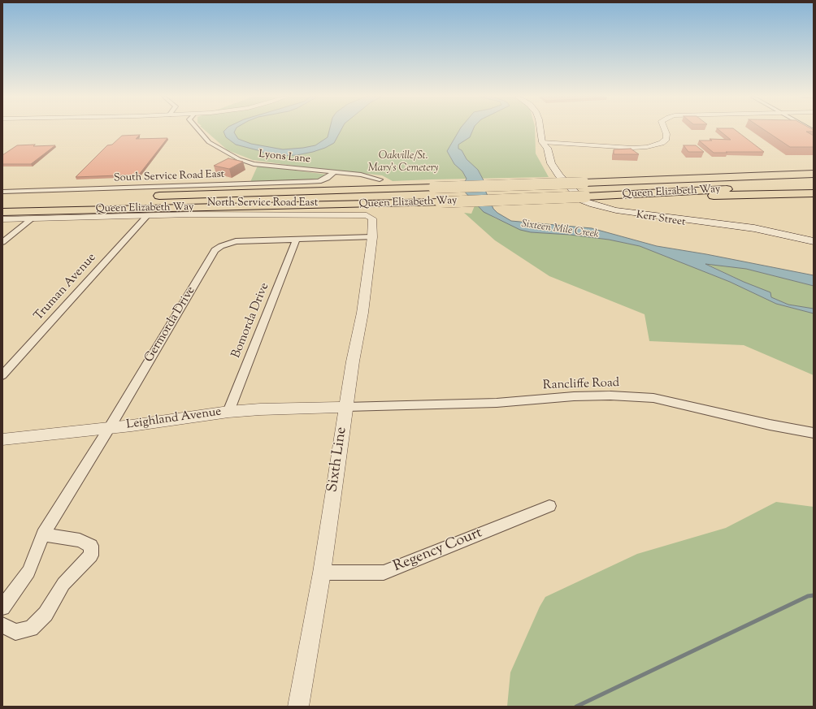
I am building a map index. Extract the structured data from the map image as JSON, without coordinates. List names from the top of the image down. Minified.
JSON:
{"streets":{"highway":["Queen Elizabeth Way"],"main road":["Kerr Street"],"street":["Lyons Lane","South Service Road East","North Service Road East","Truman Avenue","Bomorda Drive","Germorda Drive","Rancliffe Road","Leighland Avenue","Sixth Line","Regency Court"]},"crossings":[["Lyons Lane","South Service Road East"],["North Service Road East","Truman Avenue"],["North Service Road East","Sixth Line"],["Bomorda Drive","Germorda Drive"],["Bomorda Drive","Leighland Avenue"],["Germorda Drive","Leighland Avenue"],["Germorda Drive","Sixth Line"],["Rancliffe Road","Leighland Avenue"],["Rancliffe Road","Sixth Line"],["Leighland Avenue","Sixth Line"],["Sixth Line","Regency Court"]],"water":["Sixteen Mile Creek"],"parks":["Oakville/St. Mary's Cemetery"]}
